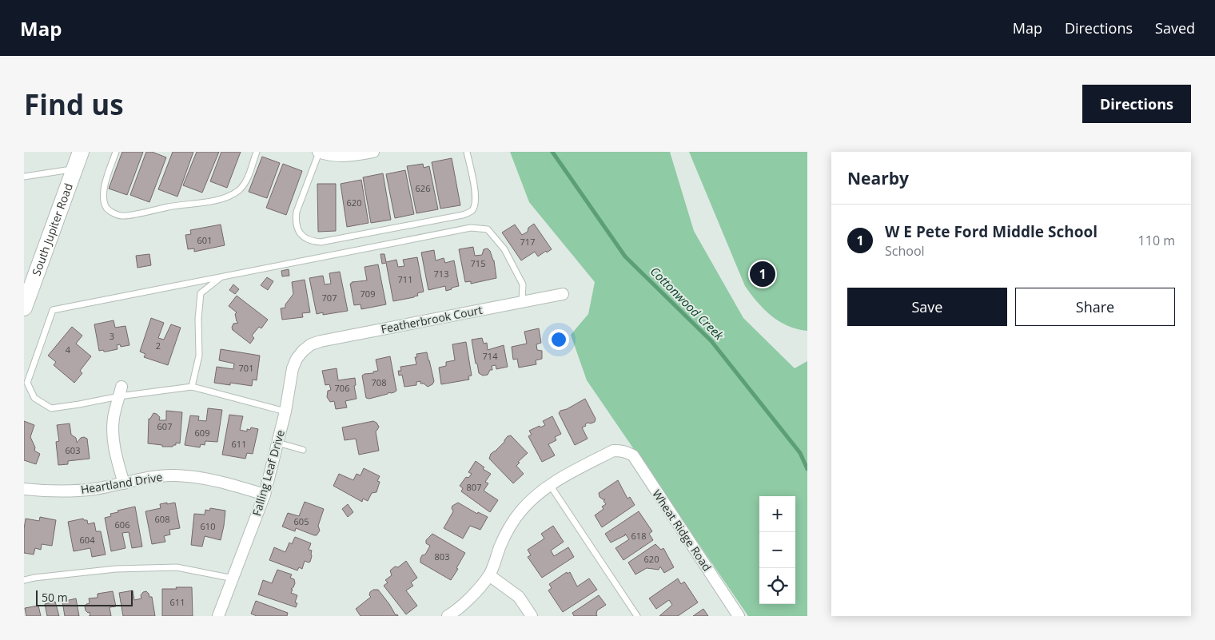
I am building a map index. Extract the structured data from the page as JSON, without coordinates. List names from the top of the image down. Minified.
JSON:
{"streets":{"street":["South Jupiter Road","Featherbrook Court","Falling Leaf Drive","Heartland Drive","Wheat Ridge Road"]},"crossings":[["Featherbrook Court","Falling Leaf Drive"],["Falling Leaf Drive","Heartland Drive"]],"water":["Cottonwood Creek"],"house_numbers":["626","620","601","717","715","713","711","709","707","3","2","4","714","701","708","706","607","609","611","603","807","608","605","606","610","618","604","803","620","611"],"scale_bar":"50 m","page":{"header":"Map","nav":["Map","Directions","Saved"],"buttons":["Directions",["Save","Share"]],"title":"Find us","heading":"Nearby","list":[{"mark":"1","name":"W E Pete Ford Middle School","note":"School","value":"110 m"}],"pins":"1","map_buttons":["+","−"],"scale":"50 m"}}
